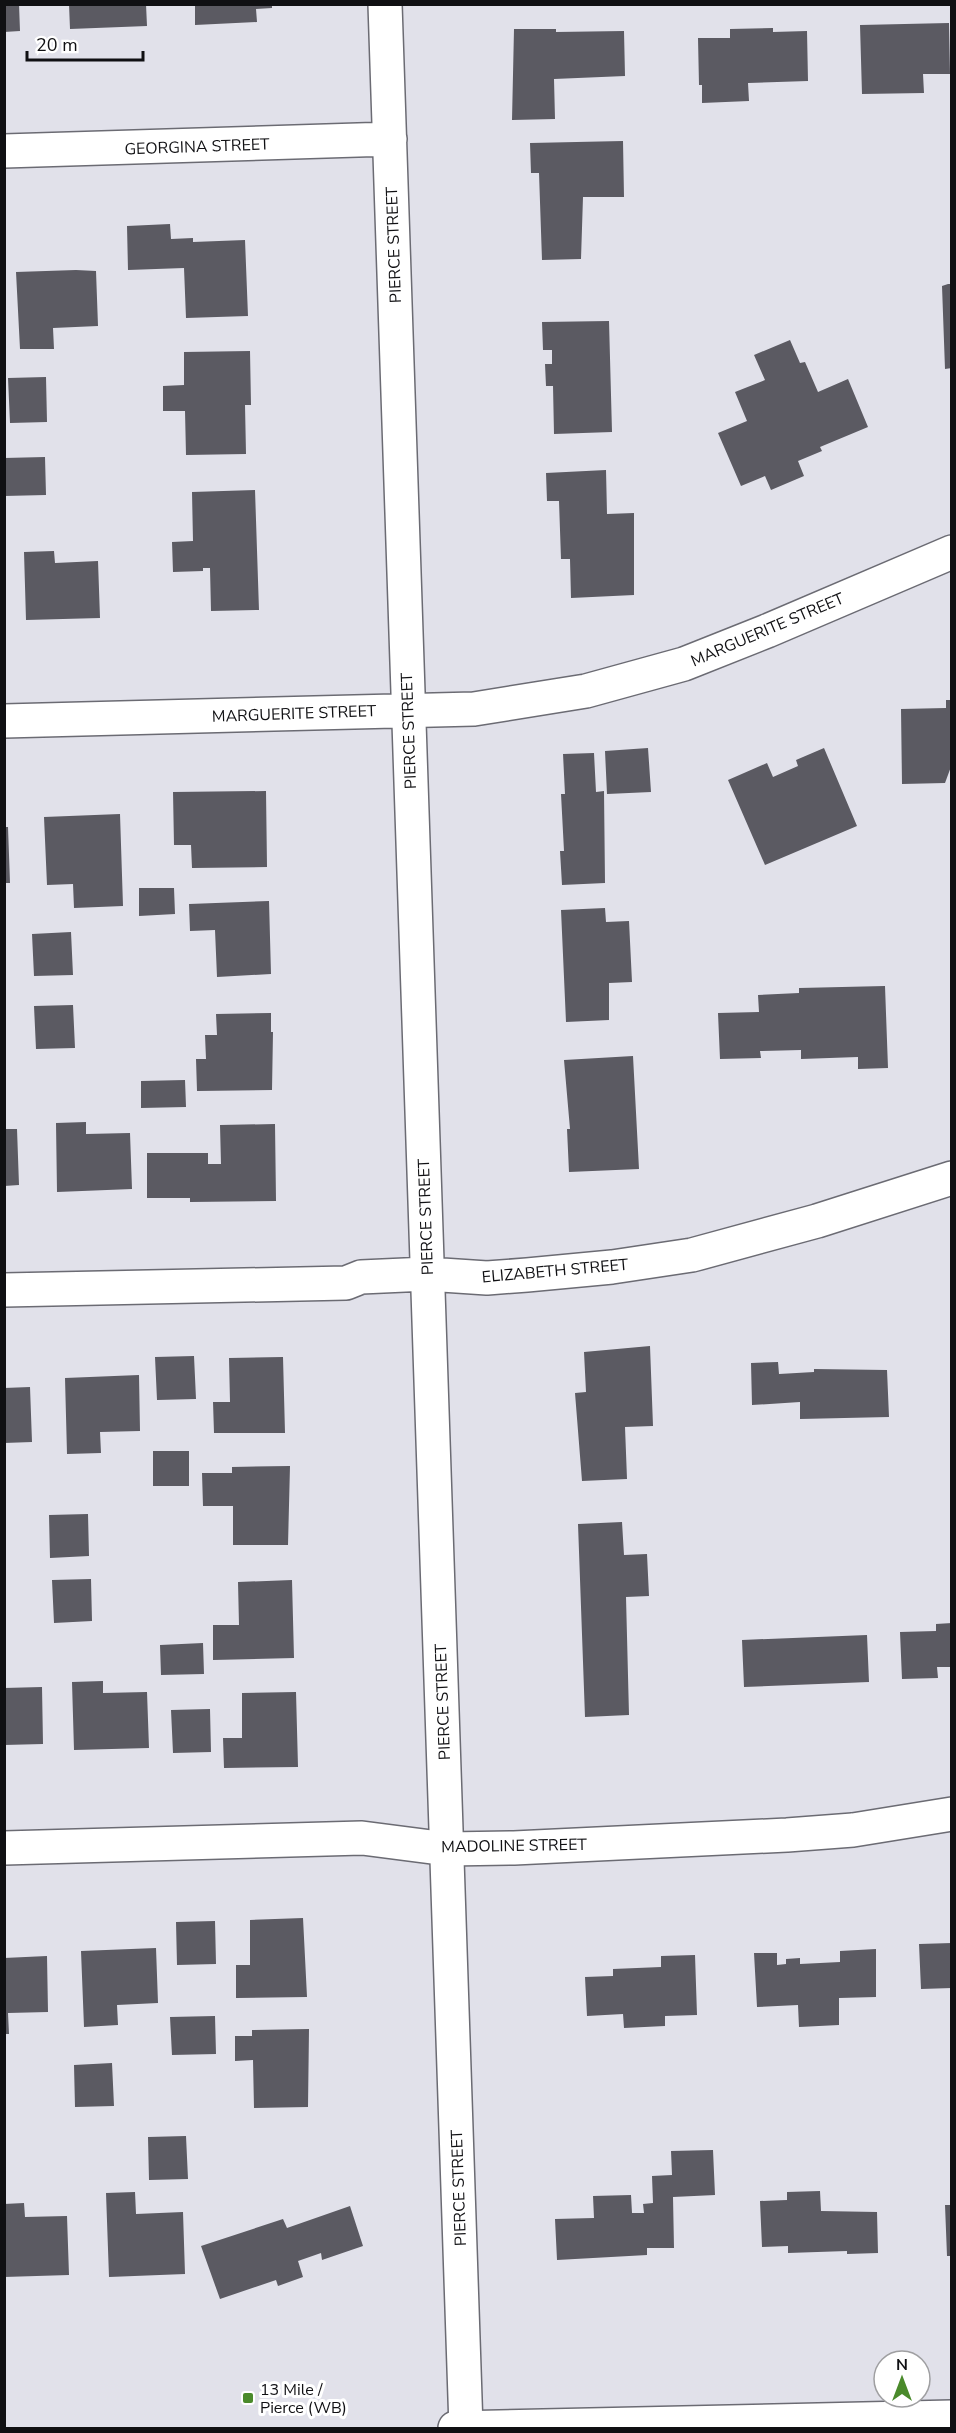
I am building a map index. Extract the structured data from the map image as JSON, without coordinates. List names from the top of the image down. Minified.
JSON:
{"streets":{"street":["GEORGINA STREET","PIERCE STREET","MARGUERITE STREET","ELIZABETH STREET","MADOLINE STREET"]},"crossings":[["GEORGINA STREET","PIERCE STREET"],["PIERCE STREET","MARGUERITE STREET"],["PIERCE STREET","ELIZABETH STREET"],["PIERCE STREET","MADOLINE STREET"]],"places":{"transit":["13 Mile / Pierce (WB)"]},"scale_bar":"20 m","north":"top"}
